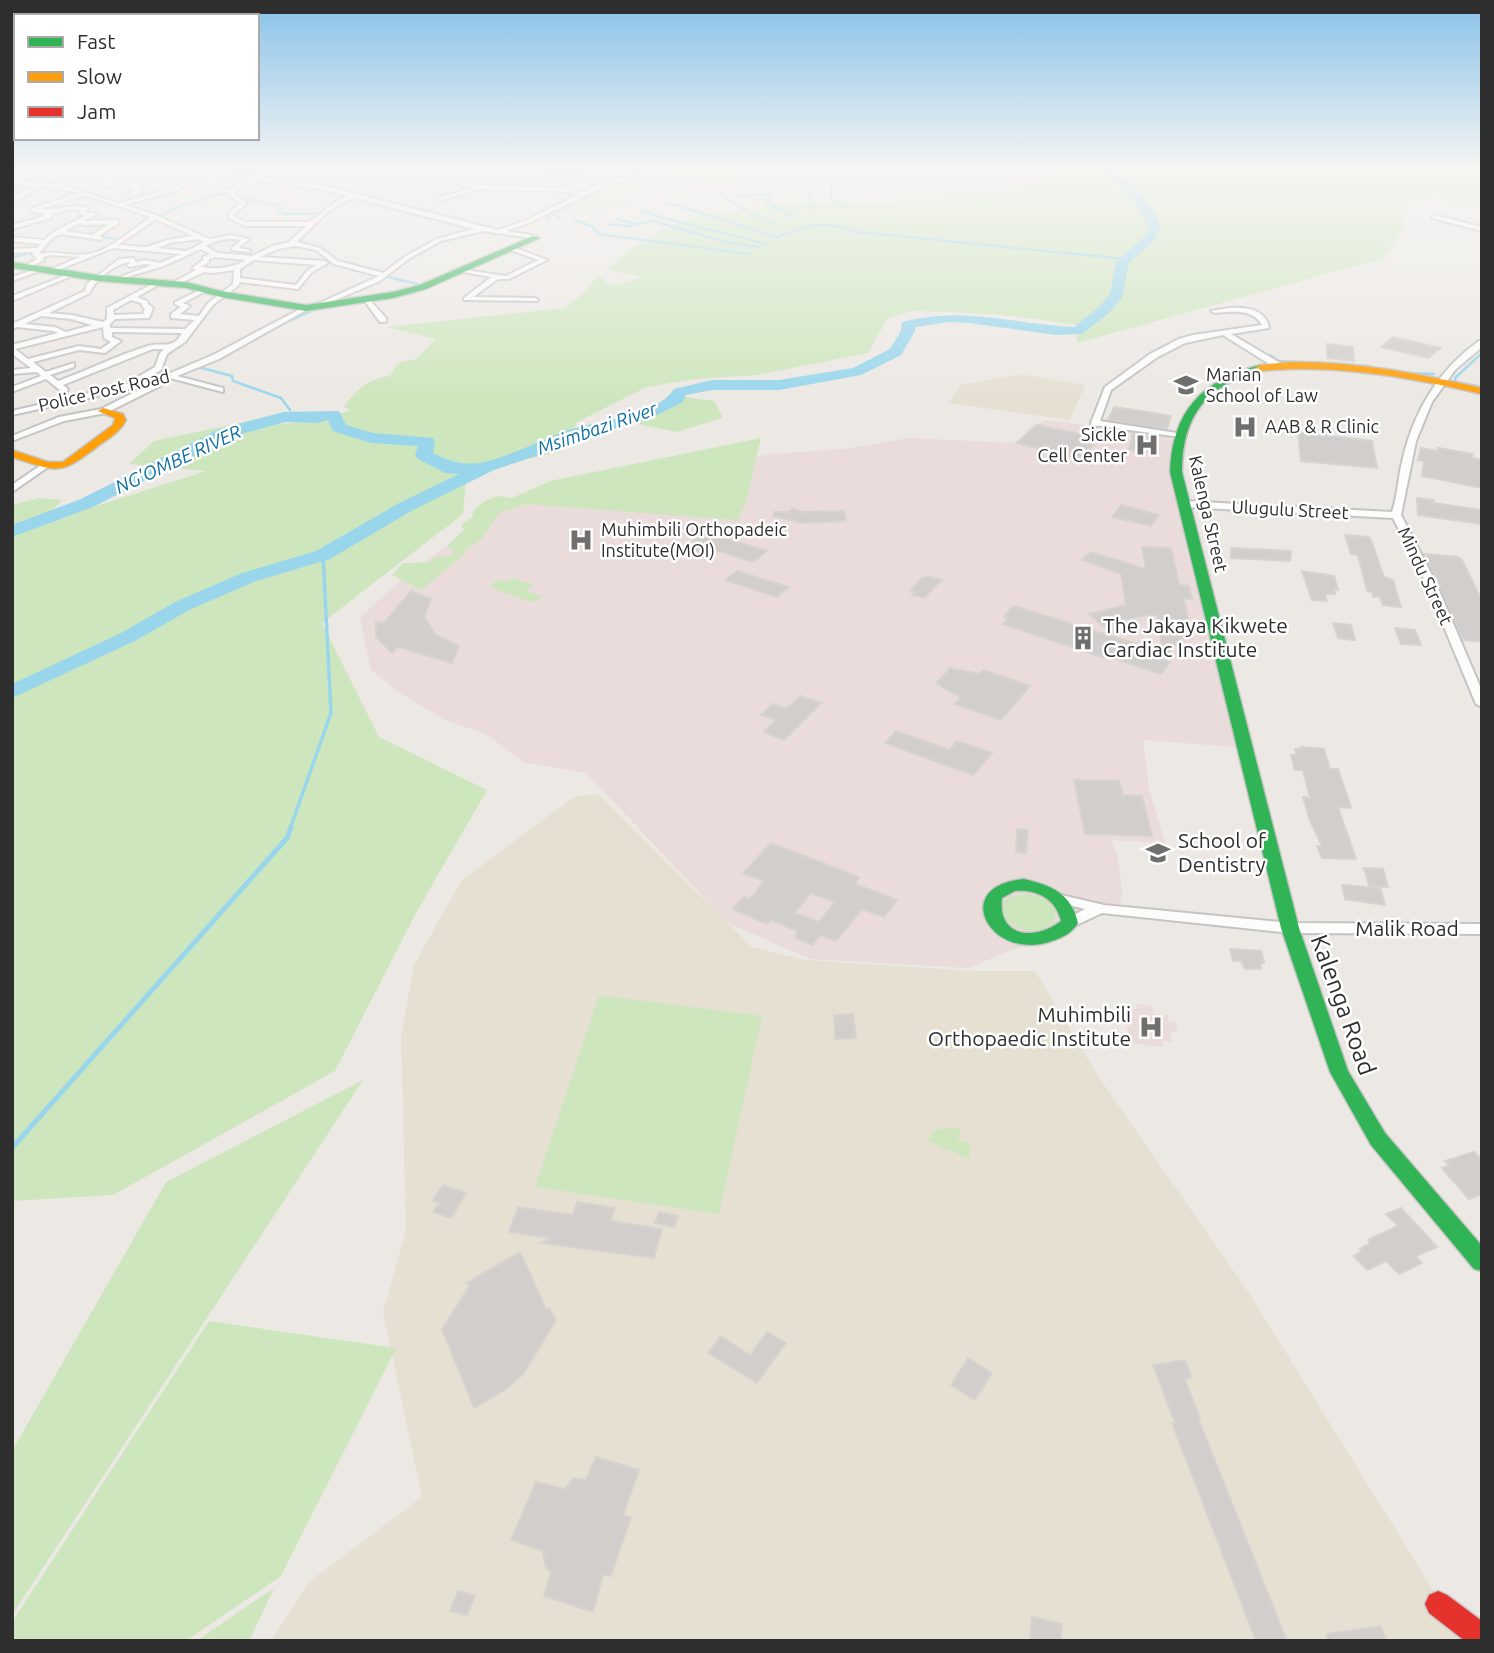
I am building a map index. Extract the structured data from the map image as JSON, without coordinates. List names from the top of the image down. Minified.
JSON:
{"streets":{"street":["Police Post Road","Ulugulu Street","Kalenga Street","Mindu Street","Malik Road","Kalenga Road"]},"crossings":[["Ulugulu Street","Kalenga Street"],["Ulugulu Street","Mindu Street"],["Kalenga Street","Mindu Street"],["Kalenga Street","Malik Road"],["Kalenga Street","Kalenga Road"],["Malik Road","Kalenga Road"]],"water":["Msimbazi River","NG'OMBE RIVER"],"places":{"school or university":["Marian School of Law","School of Dentistry"],"hospital":["AAB & R Clinic","Sickle Cell Center","Muhimbili Orthopadeic Institute(MOI)","Muhimbili Orthopaedic Institute"],"building":["The Jakaya Kikwete Cardiac Institute"]},"legend":["Fast","Slow","Jam"]}
